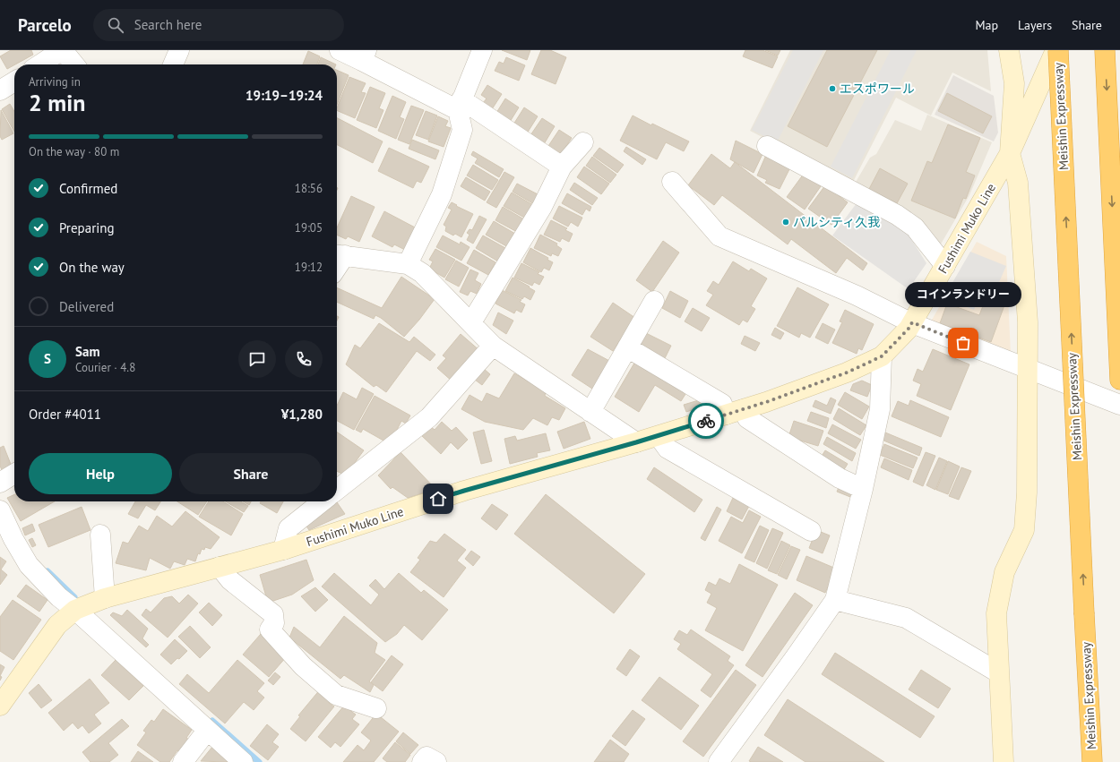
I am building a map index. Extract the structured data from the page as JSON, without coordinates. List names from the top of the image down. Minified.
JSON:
{"streets":{"highway":["Meishin Expressway"],"main road":["Fushimi Muko Line"]},"crossings":[["Meishin Expressway","Fushimi Muko Line"]],"places":["エスポワール","パルシティ久我","コインランドリー"],"page":{"header":"Parcelo","search":"Search here","nav":["Map","Layers","Share"],"heading":["2 min","Arriving in","19:19–19:24"],"panel":["Sam","Courier · 4.8","Order #4011","¥1,280"],"bar":"On the way · 80 m","list":[["Confirmed","18:56"],["Preparing","19:05"],["On the way","19:12"],"Delivered"],"bubble":"コインランドリー","round":"S","buttons":["Help","Share"]}}
